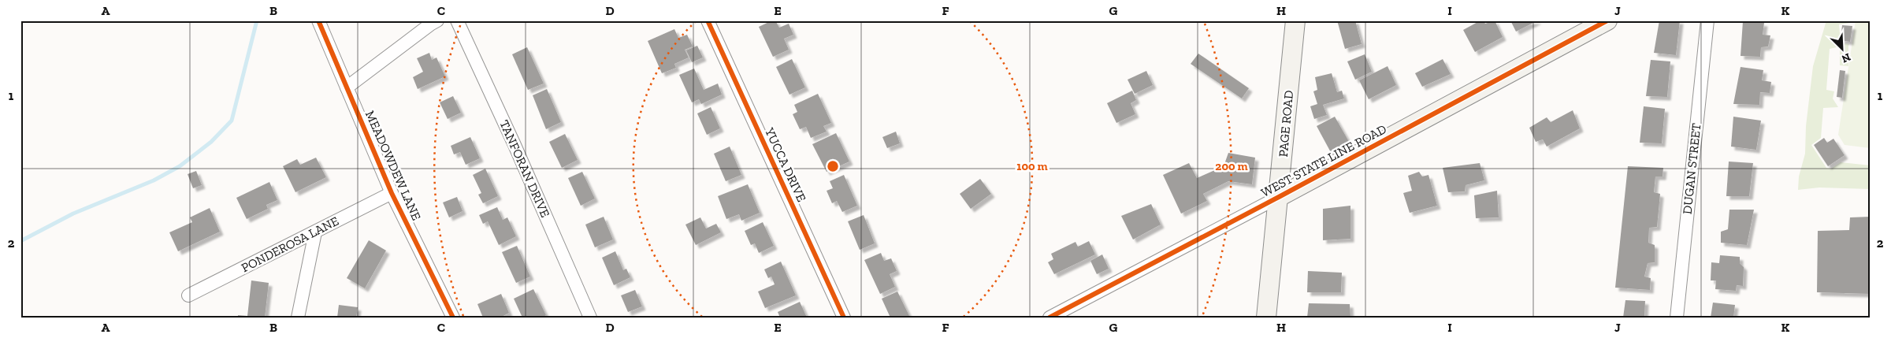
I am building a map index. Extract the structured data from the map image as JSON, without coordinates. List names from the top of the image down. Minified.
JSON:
{"streets":{"street":["PAGE ROAD","WEST STATE LINE ROAD","YUCCA DRIVE","MEADOWDEW LANE","TANFORAN DRIVE","DUGAN STREET","PONDEROSA LANE"]},"crossings":[["PAGE ROAD","WEST STATE LINE ROAD"],["MEADOWDEW LANE","PONDEROSA LANE"]],"north":"bottom right","grid":{"columns":["A","B","C","D","E","F","G","H","I","J","K"],"rows":["1","2"]},"rings":["100 m","200 m"]}
